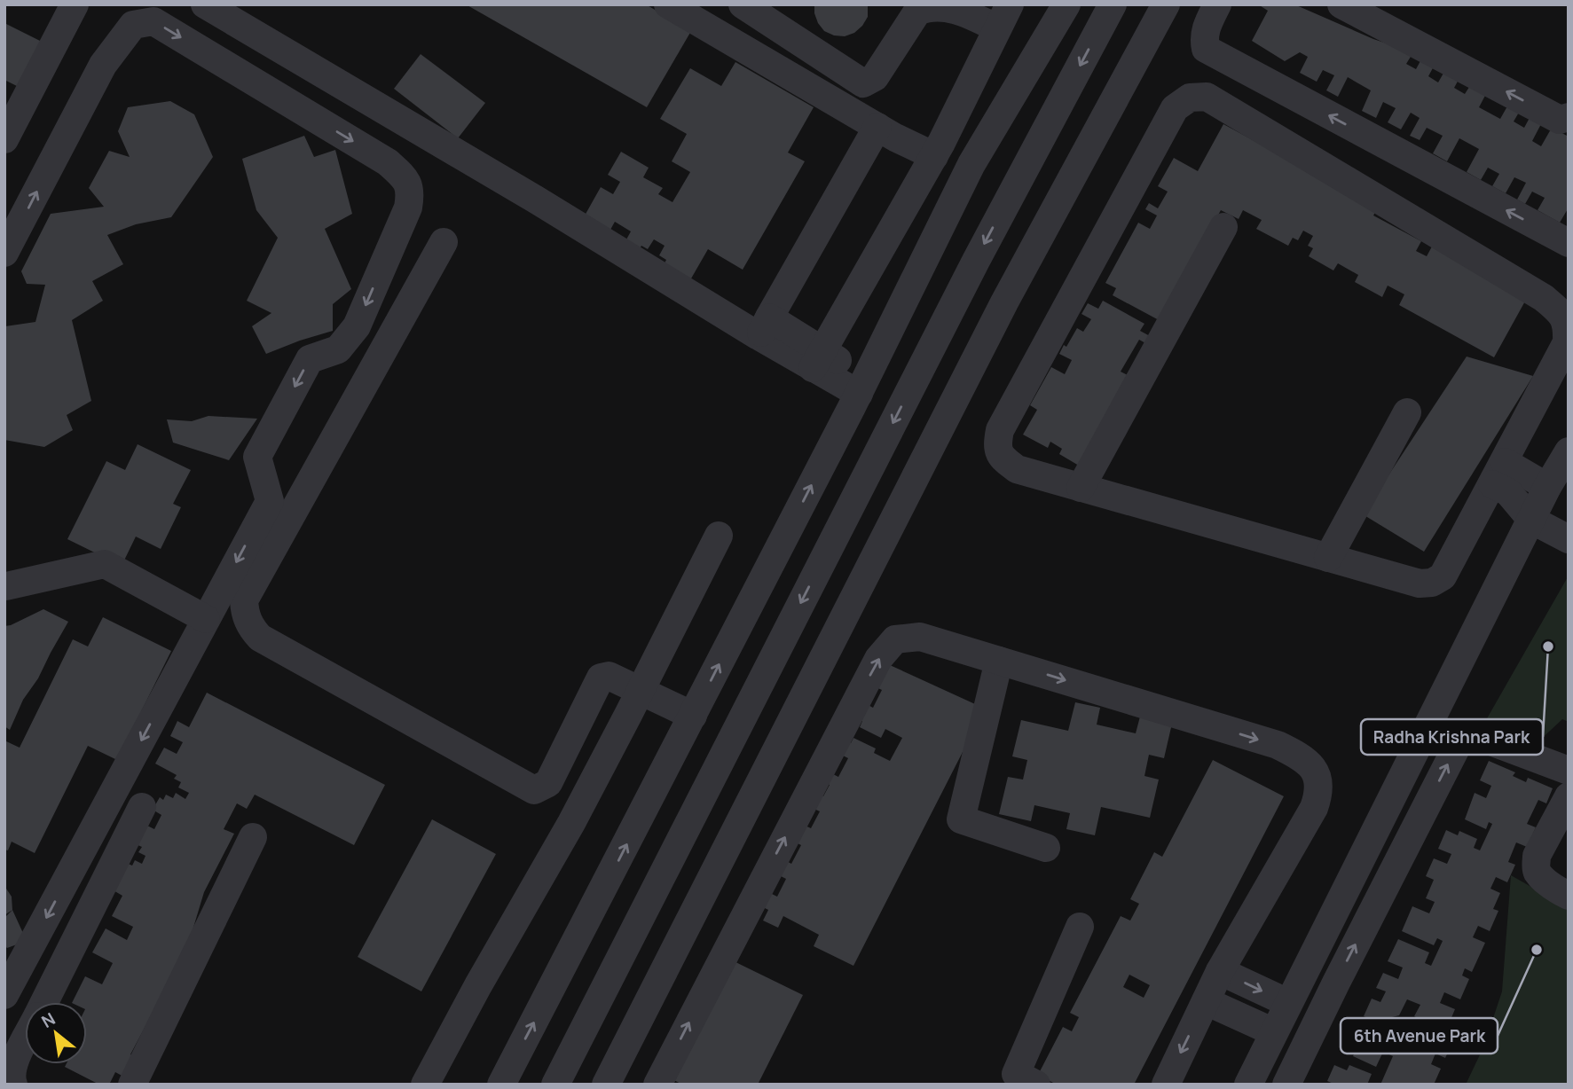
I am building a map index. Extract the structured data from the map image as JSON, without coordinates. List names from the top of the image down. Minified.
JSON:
{"places":["Radha Krishna Park","6th Avenue Park"],"north":"top left"}
